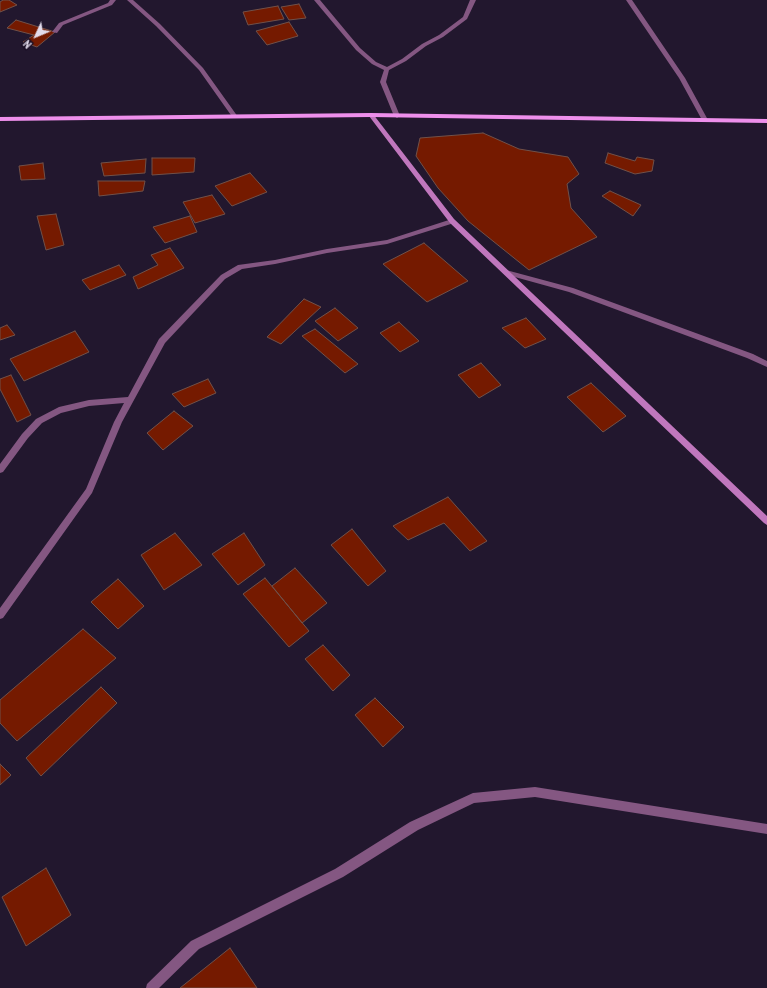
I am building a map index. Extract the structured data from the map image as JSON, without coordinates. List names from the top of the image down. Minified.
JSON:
{"north":"bottom left"}
